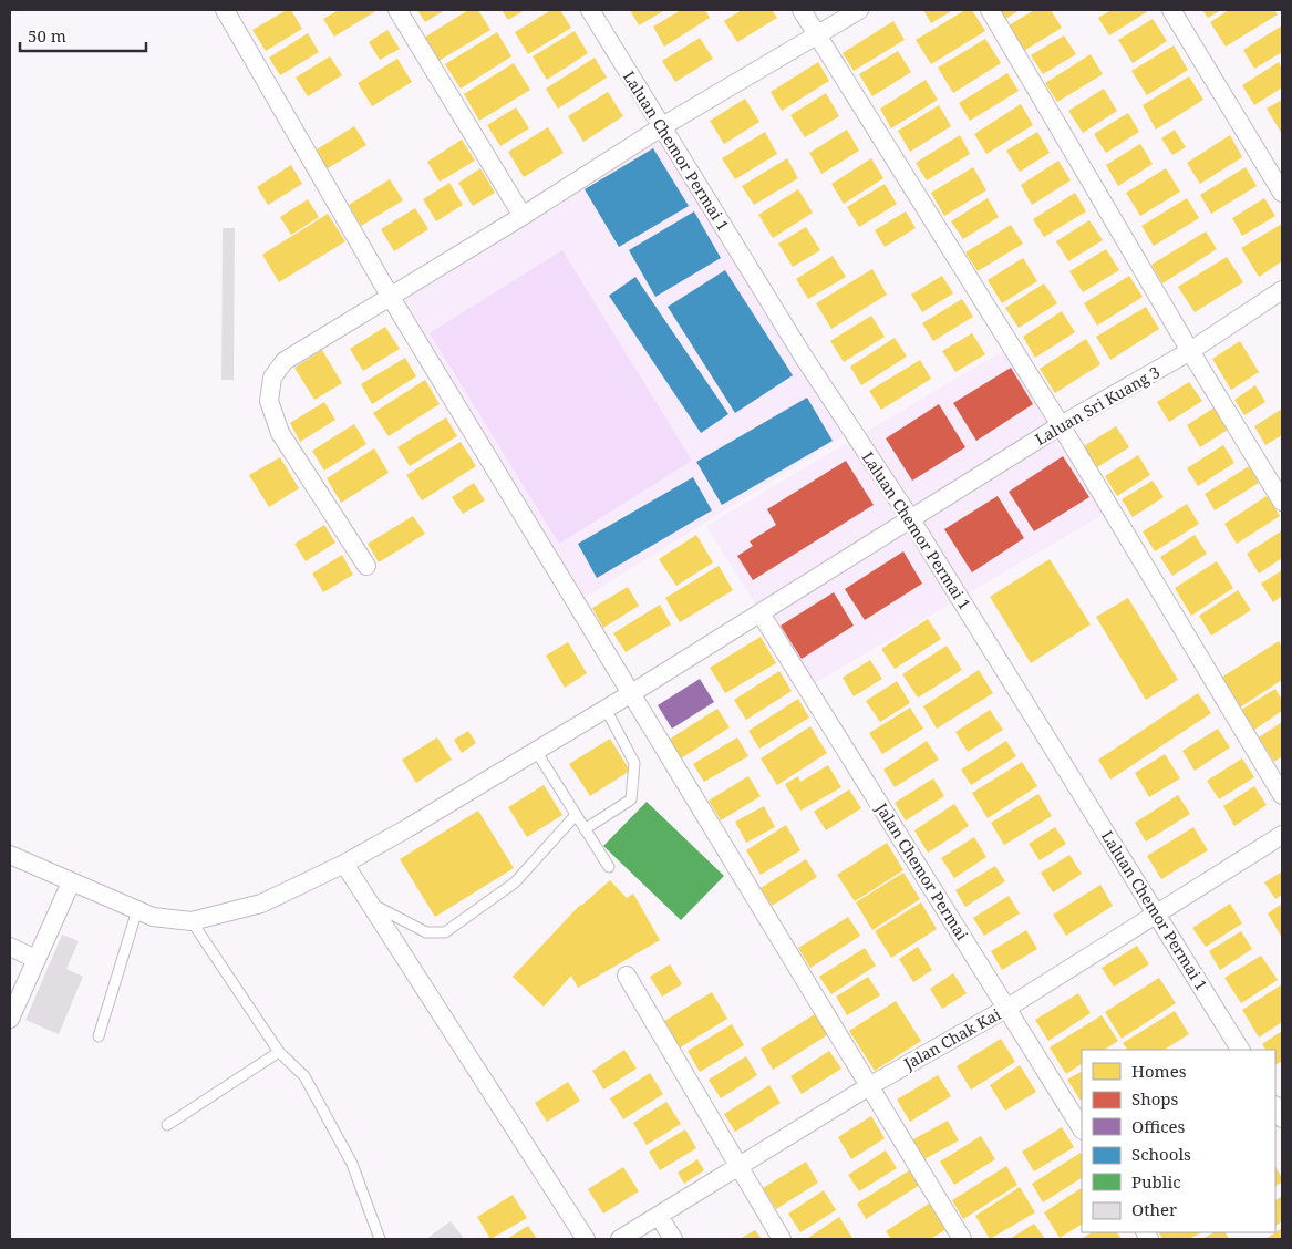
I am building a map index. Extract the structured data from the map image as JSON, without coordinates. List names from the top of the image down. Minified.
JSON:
{"streets":{"street":["Laluan Chemor Permai 1","Laluan Sri Kuang 3","Jalan Chemor Permai","Jalan Chak Kai"]},"crossings":[["Laluan Chemor Permai 1","Laluan Sri Kuang 3"],["Laluan Chemor Permai 1","Jalan Chak Kai"],["Laluan Sri Kuang 3","Jalan Chemor Permai"],["Jalan Chemor Permai","Jalan Chak Kai"]],"legend":["Homes","Shops","Offices","Schools","Public","Other"],"scale_bar":"50 m"}
